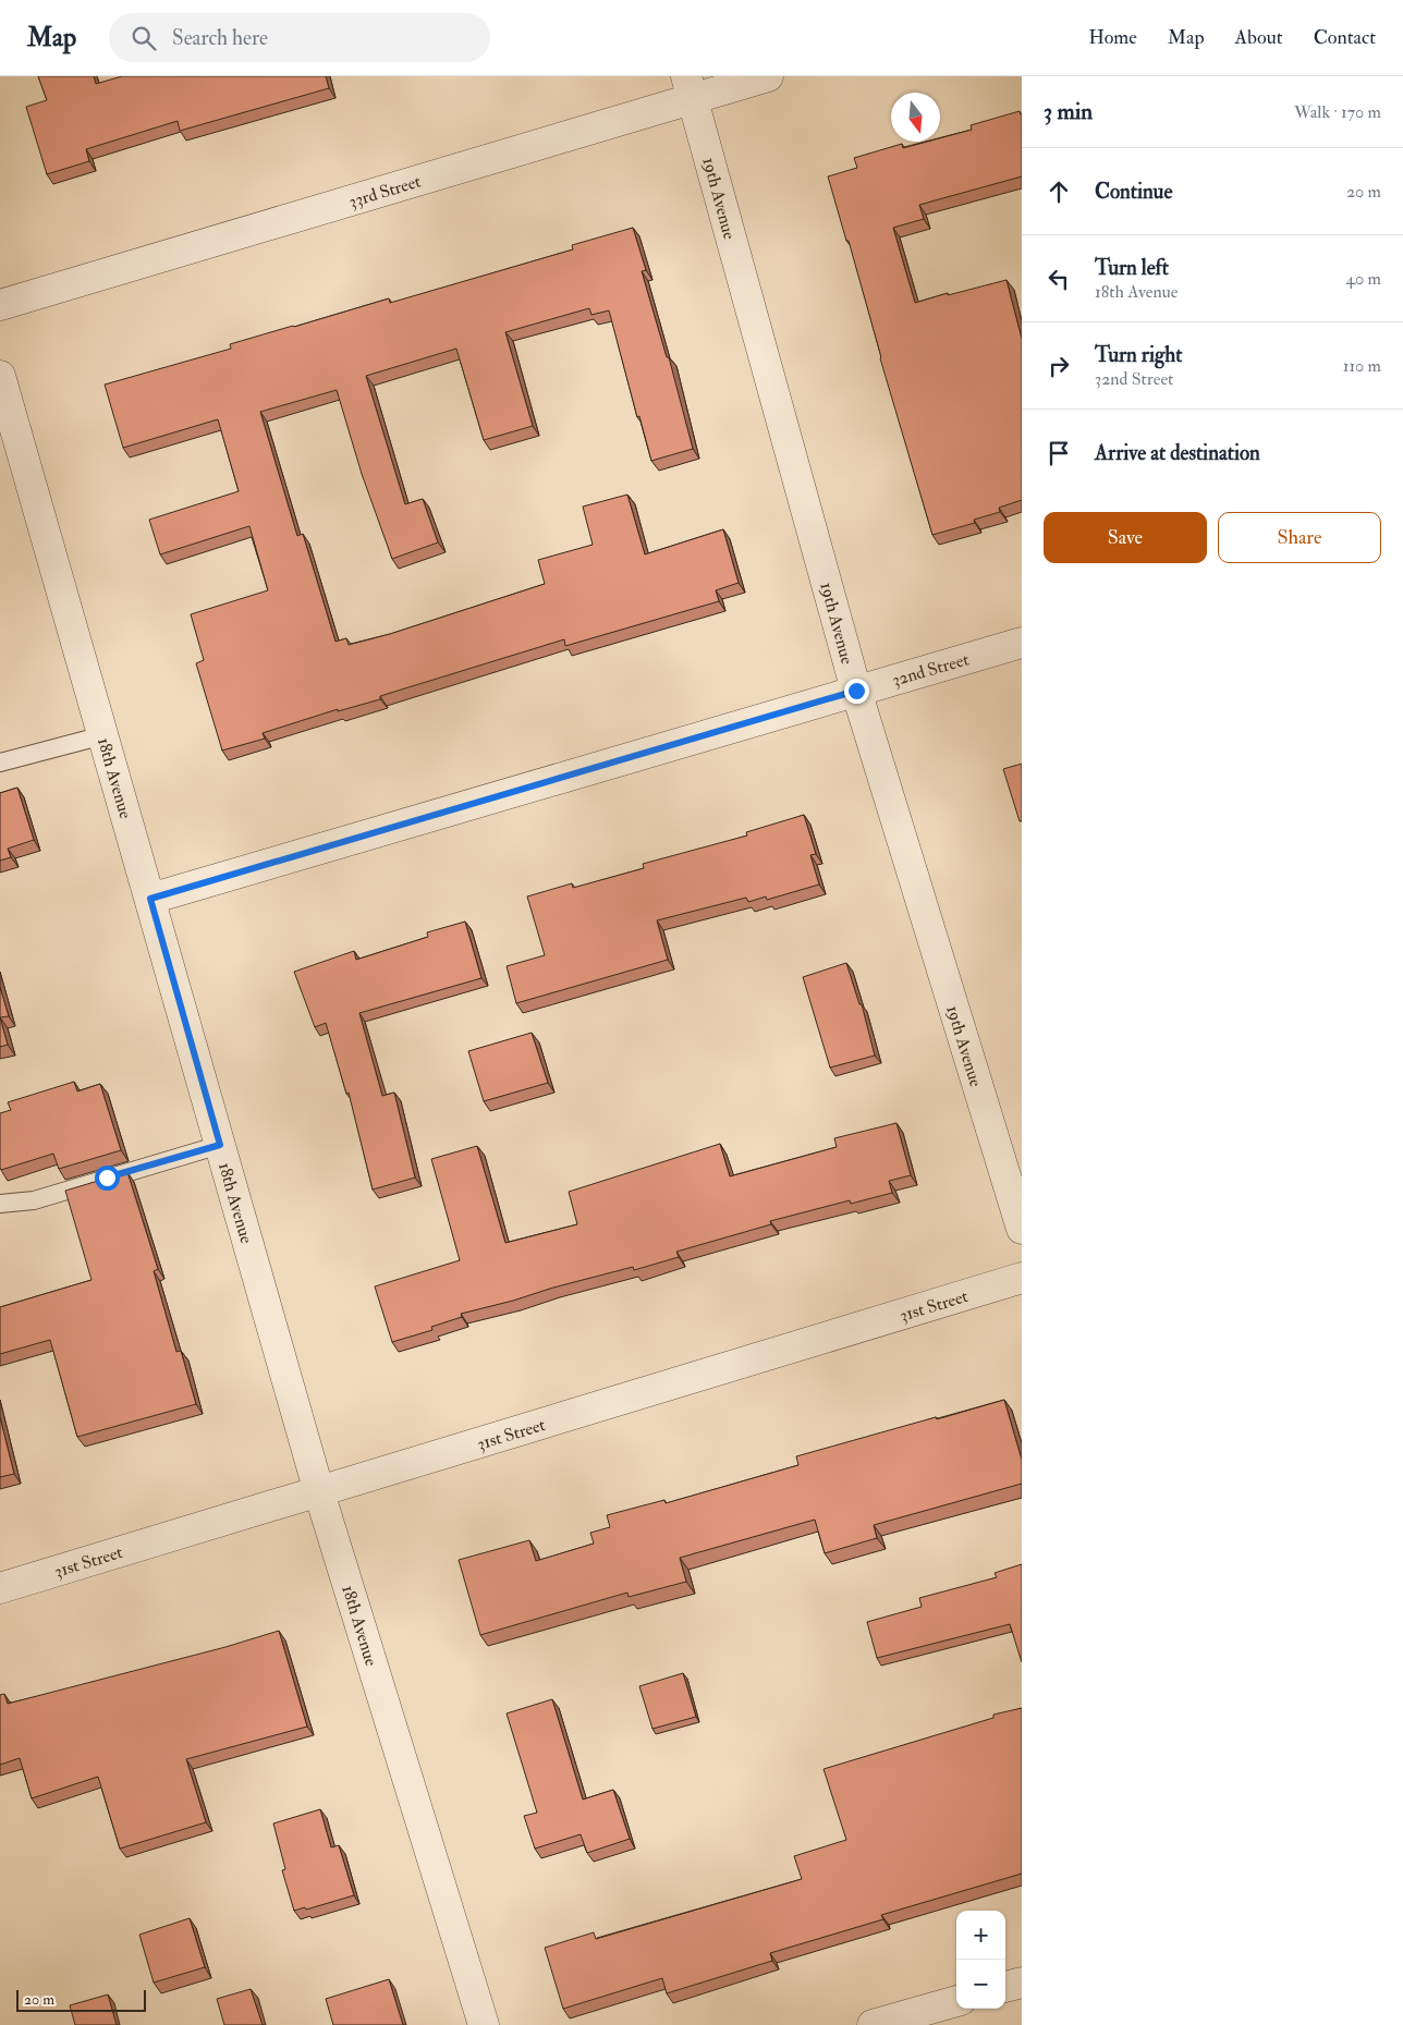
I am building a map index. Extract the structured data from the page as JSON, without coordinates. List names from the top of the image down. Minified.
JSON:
{"streets":{"street":["33rd Street","19th Avenue","32nd Street","18th Avenue","31st Street"]},"crossings":[["33rd Street","19th Avenue"],["19th Avenue","32nd Street"],["32nd Street","18th Avenue"],["18th Avenue","31st Street"]],"scale_bar":"20 m","north":"bottom","page":{"header":"Map","search":"Search here","nav":["Home","Map","About","Contact"],"heading":["3 min","Walk · 170 m"],"list":[["Continue","20 m"],["Turn left","18th Avenue","40 m"],["Turn right","32nd Street","110 m"],"Arrive at destination"],"buttons":["Save","Share"],"map_buttons":["+","−"],"scale":"20 m"}}
